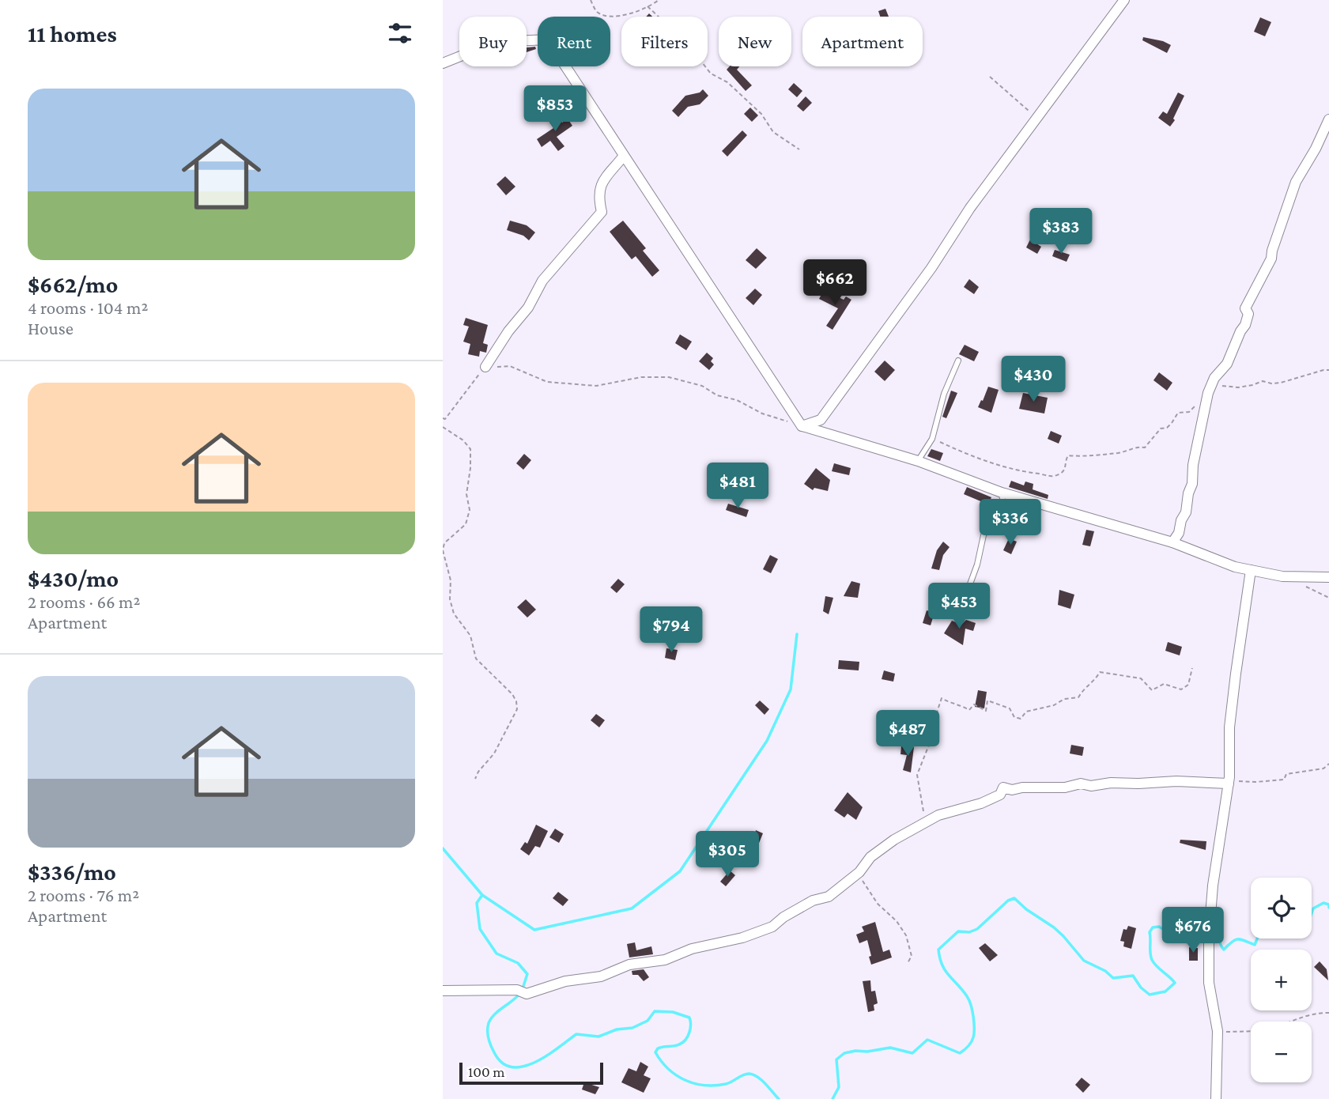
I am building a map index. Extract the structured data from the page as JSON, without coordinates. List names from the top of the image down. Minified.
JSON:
{"scale_bar":"100 m","page":{"heading":"11 homes","chip":["Buy","Rent","Filters","New","Apartment"],"list":[{"name":"$662/mo","note":"4 rooms · 104 m² · House"},{"name":"$430/mo","note":"2 rooms · 66 m² · Apartment"},{"name":"$336/mo","note":"2 rooms · 76 m² · Apartment"}],"price":["$853","$383","$662","$430","$481","$336","$453","$794","$487","$305","$676"],"map_buttons":["+","−"],"scale":"100 m"}}
